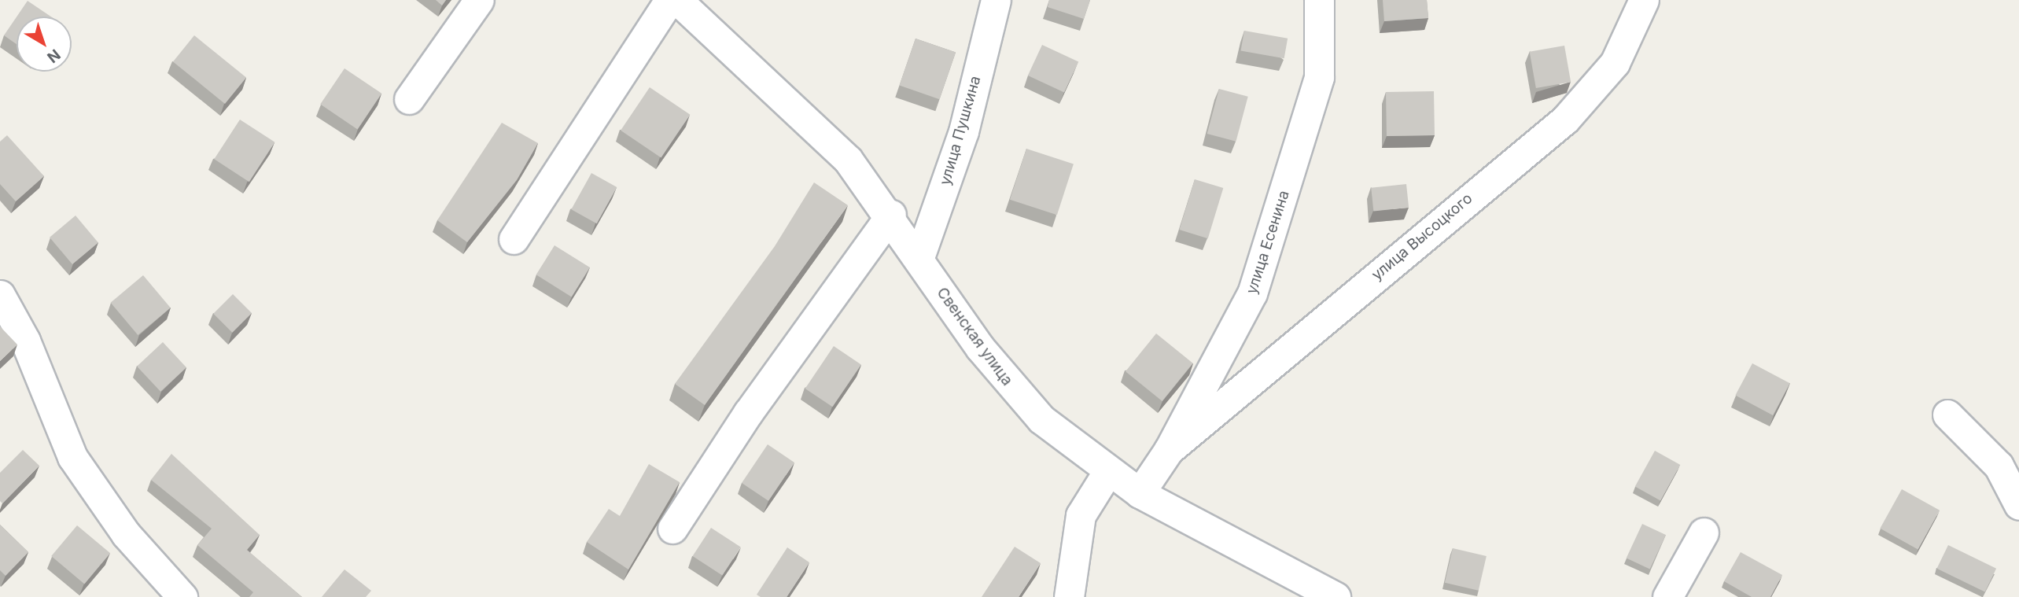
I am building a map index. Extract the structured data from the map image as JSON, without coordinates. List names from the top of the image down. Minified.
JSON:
{"streets":{"street":["улица Пушкина","улица Высоцкого","улица Есенина","Свенская улица"]},"crossings":[["улица Пушкина","Свенская улица"],["улица Высоцкого","улица Есенина"],["улица Есенина","Свенская улица"]],"north":"bottom right"}
